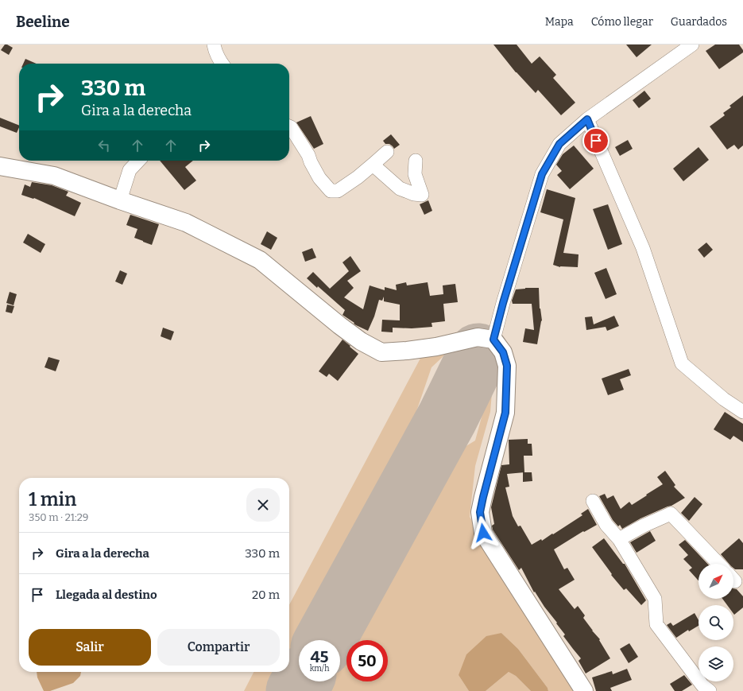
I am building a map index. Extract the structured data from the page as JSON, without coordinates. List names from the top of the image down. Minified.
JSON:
{"north":"top right","page":{"header":"Beeline","nav":["Mapa","Cómo llegar","Guardados"],"turn":["330 m","Gira a la derecha"],"heading":["1 min","350 m · 21:29"],"list":[{"name":"Gira a la derecha","value":"330 m"},{"name":"Llegada al destino","value":"20 m"}],"buttons":["Salir","Compartir"],"speed":"45 km/h","limit":"50"}}
